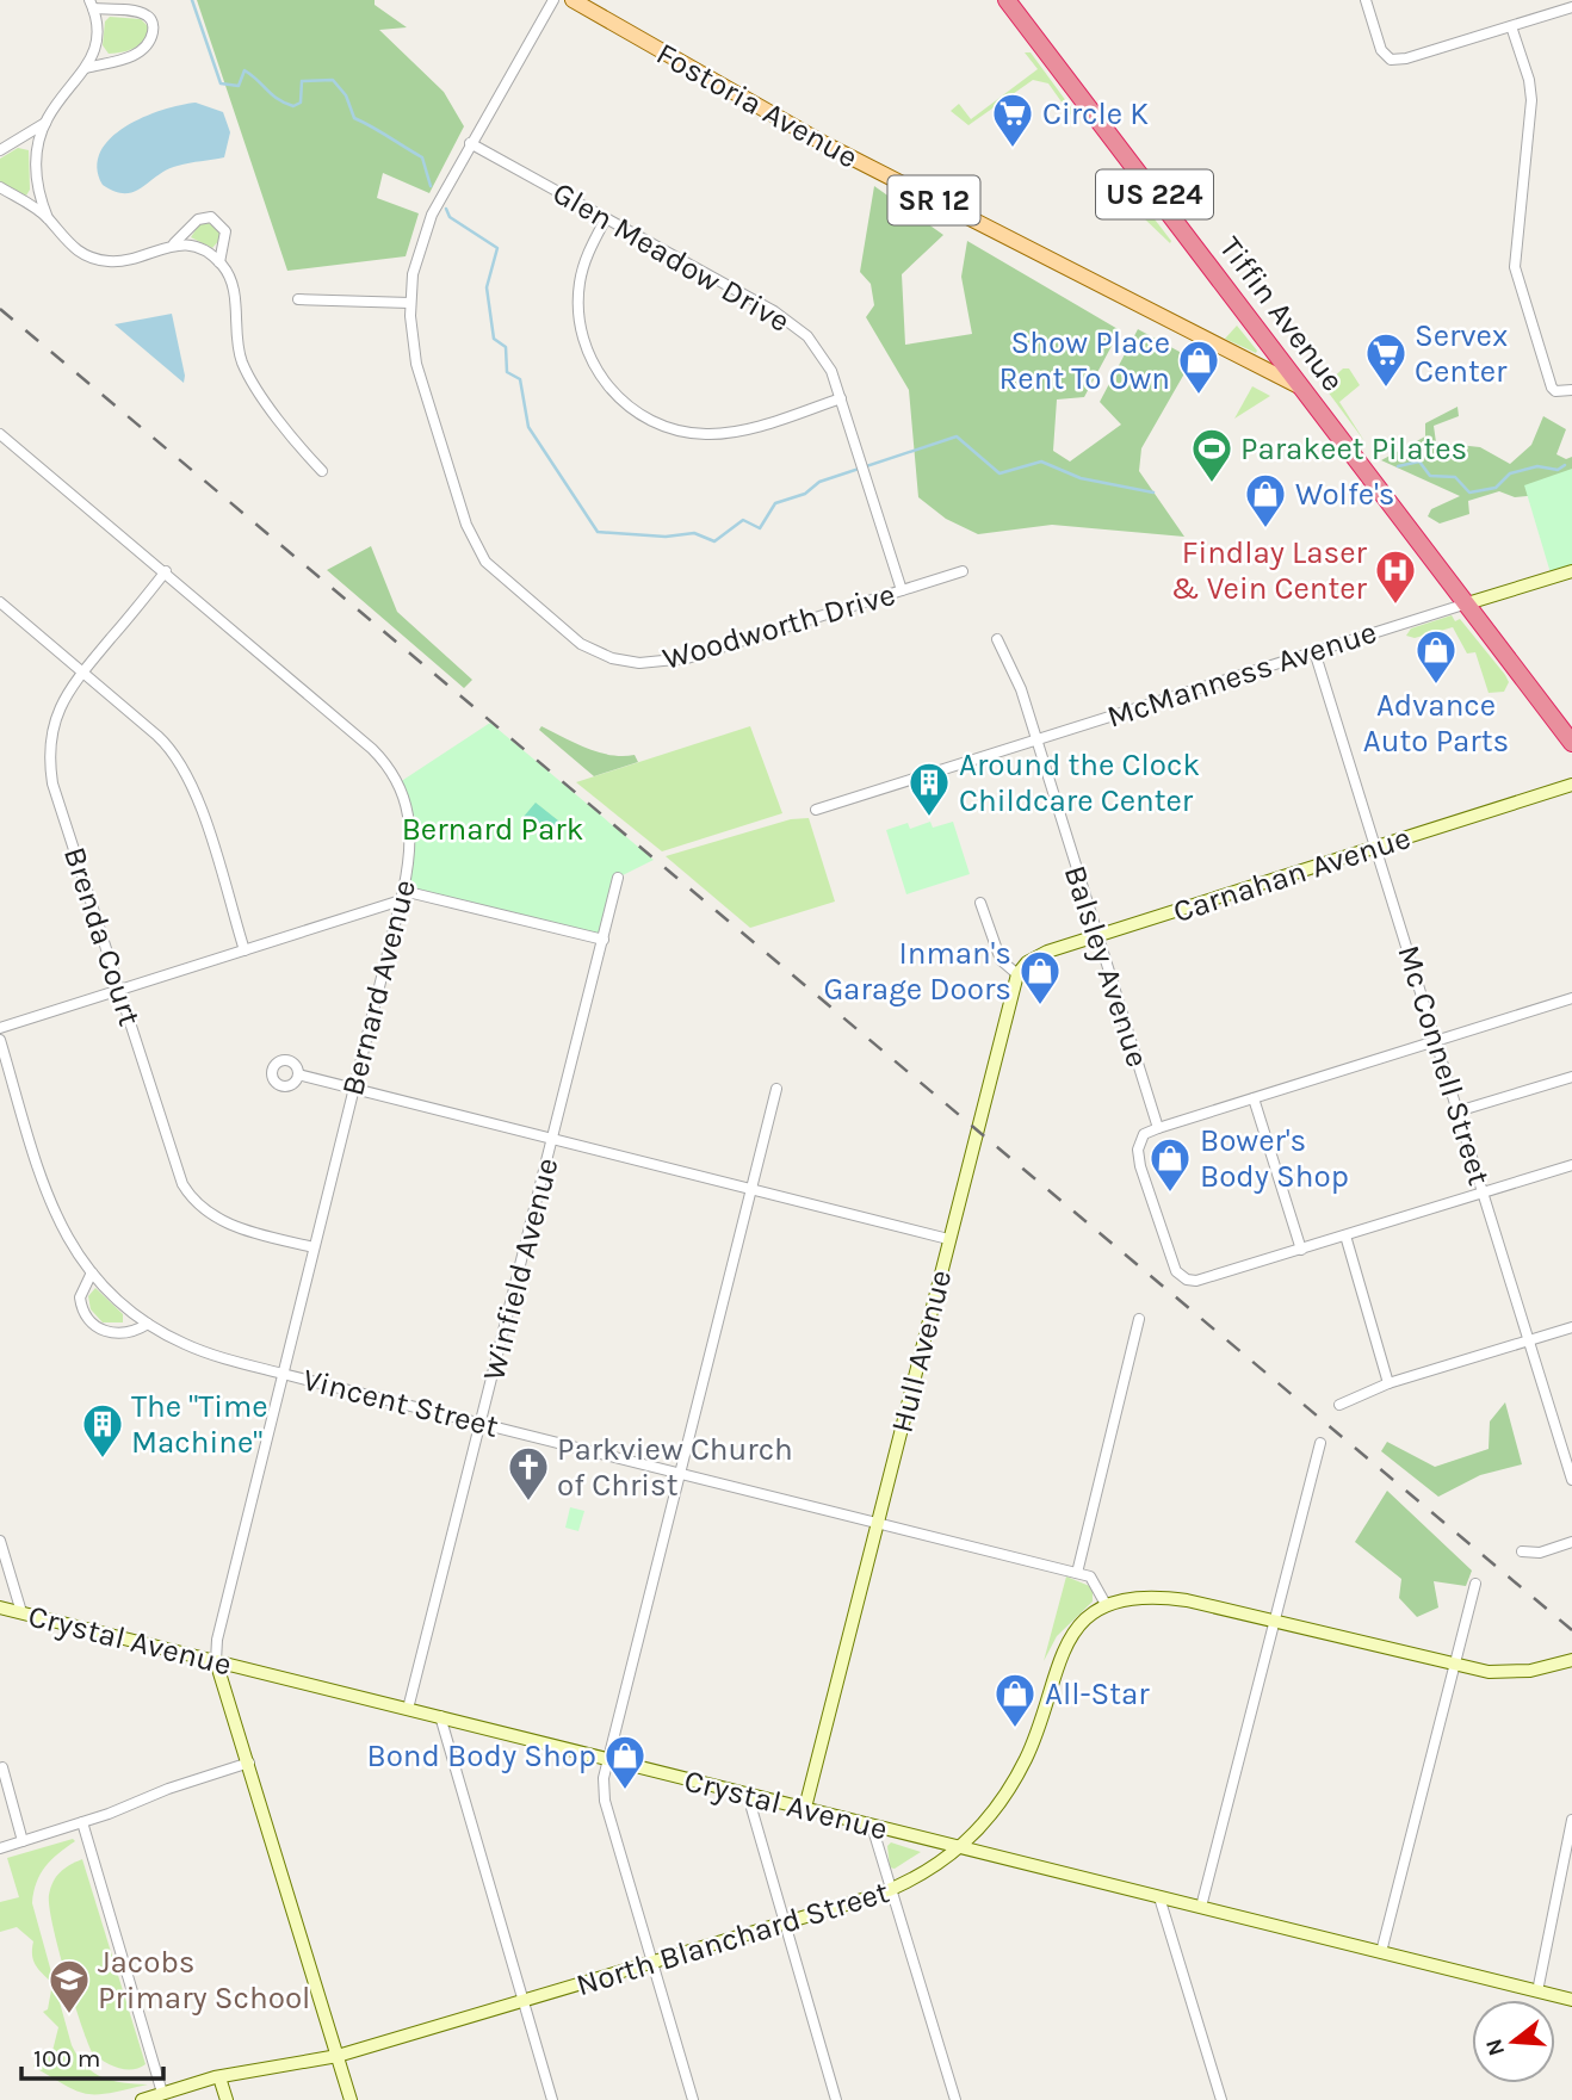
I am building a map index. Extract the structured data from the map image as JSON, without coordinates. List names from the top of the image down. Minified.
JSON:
{"streets":{"highway":["US 224","Tiffin Avenue"],"main road":["Fostoria Avenue","SR 12"],"street":["Glen Meadow Drive","Woodworth Drive","McManness Avenue","Carnahan Avenue","Brenda Court","Balsley Avenue","Bernard Avenue","Mc Connell Street","Winfield Avenue","Hull Avenue","Vincent Street","Crystal Avenue","North Blanchard Street"]},"crossings":[["Fostoria Avenue","Tiffin Avenue"],["Glen Meadow Drive","Woodworth Drive"],["Tiffin Avenue","McManness Avenue"],["McManness Avenue","Balsley Avenue"],["McManness Avenue","Mc Connell Street"],["Carnahan Avenue","Balsley Avenue"],["Carnahan Avenue","Mc Connell Street"],["Carnahan Avenue","Hull Avenue"],["Brenda Court","Bernard Avenue"],["Bernard Avenue","Vincent Street"],["Bernard Avenue","Crystal Avenue"],["Winfield Avenue","Vincent Street"],["Winfield Avenue","Crystal Avenue"],["Hull Avenue","Vincent Street"],["Hull Avenue","Crystal Avenue"],["Crystal Avenue","North Blanchard Street"]],"parks":["Bernard Park"],"places":{"supermarket":["Circle K","Servex Center"],"shop":["Show Place Rent To Own","Wolfe's","Advance Auto Parts","Inman's Garage Doors","Bower's Body Shop","All-Star","Bond Body Shop"],"sports":["Parakeet Pilates"],"hospital":["Findlay Laser & Vein Center"],"building":["Around the Clock Childcare Center","The \"Time Machine\""],"church":["Parkview Church of Christ"],"school or university":["Jacobs Primary School"]},"scale_bar":"100 m","north":"left"}
